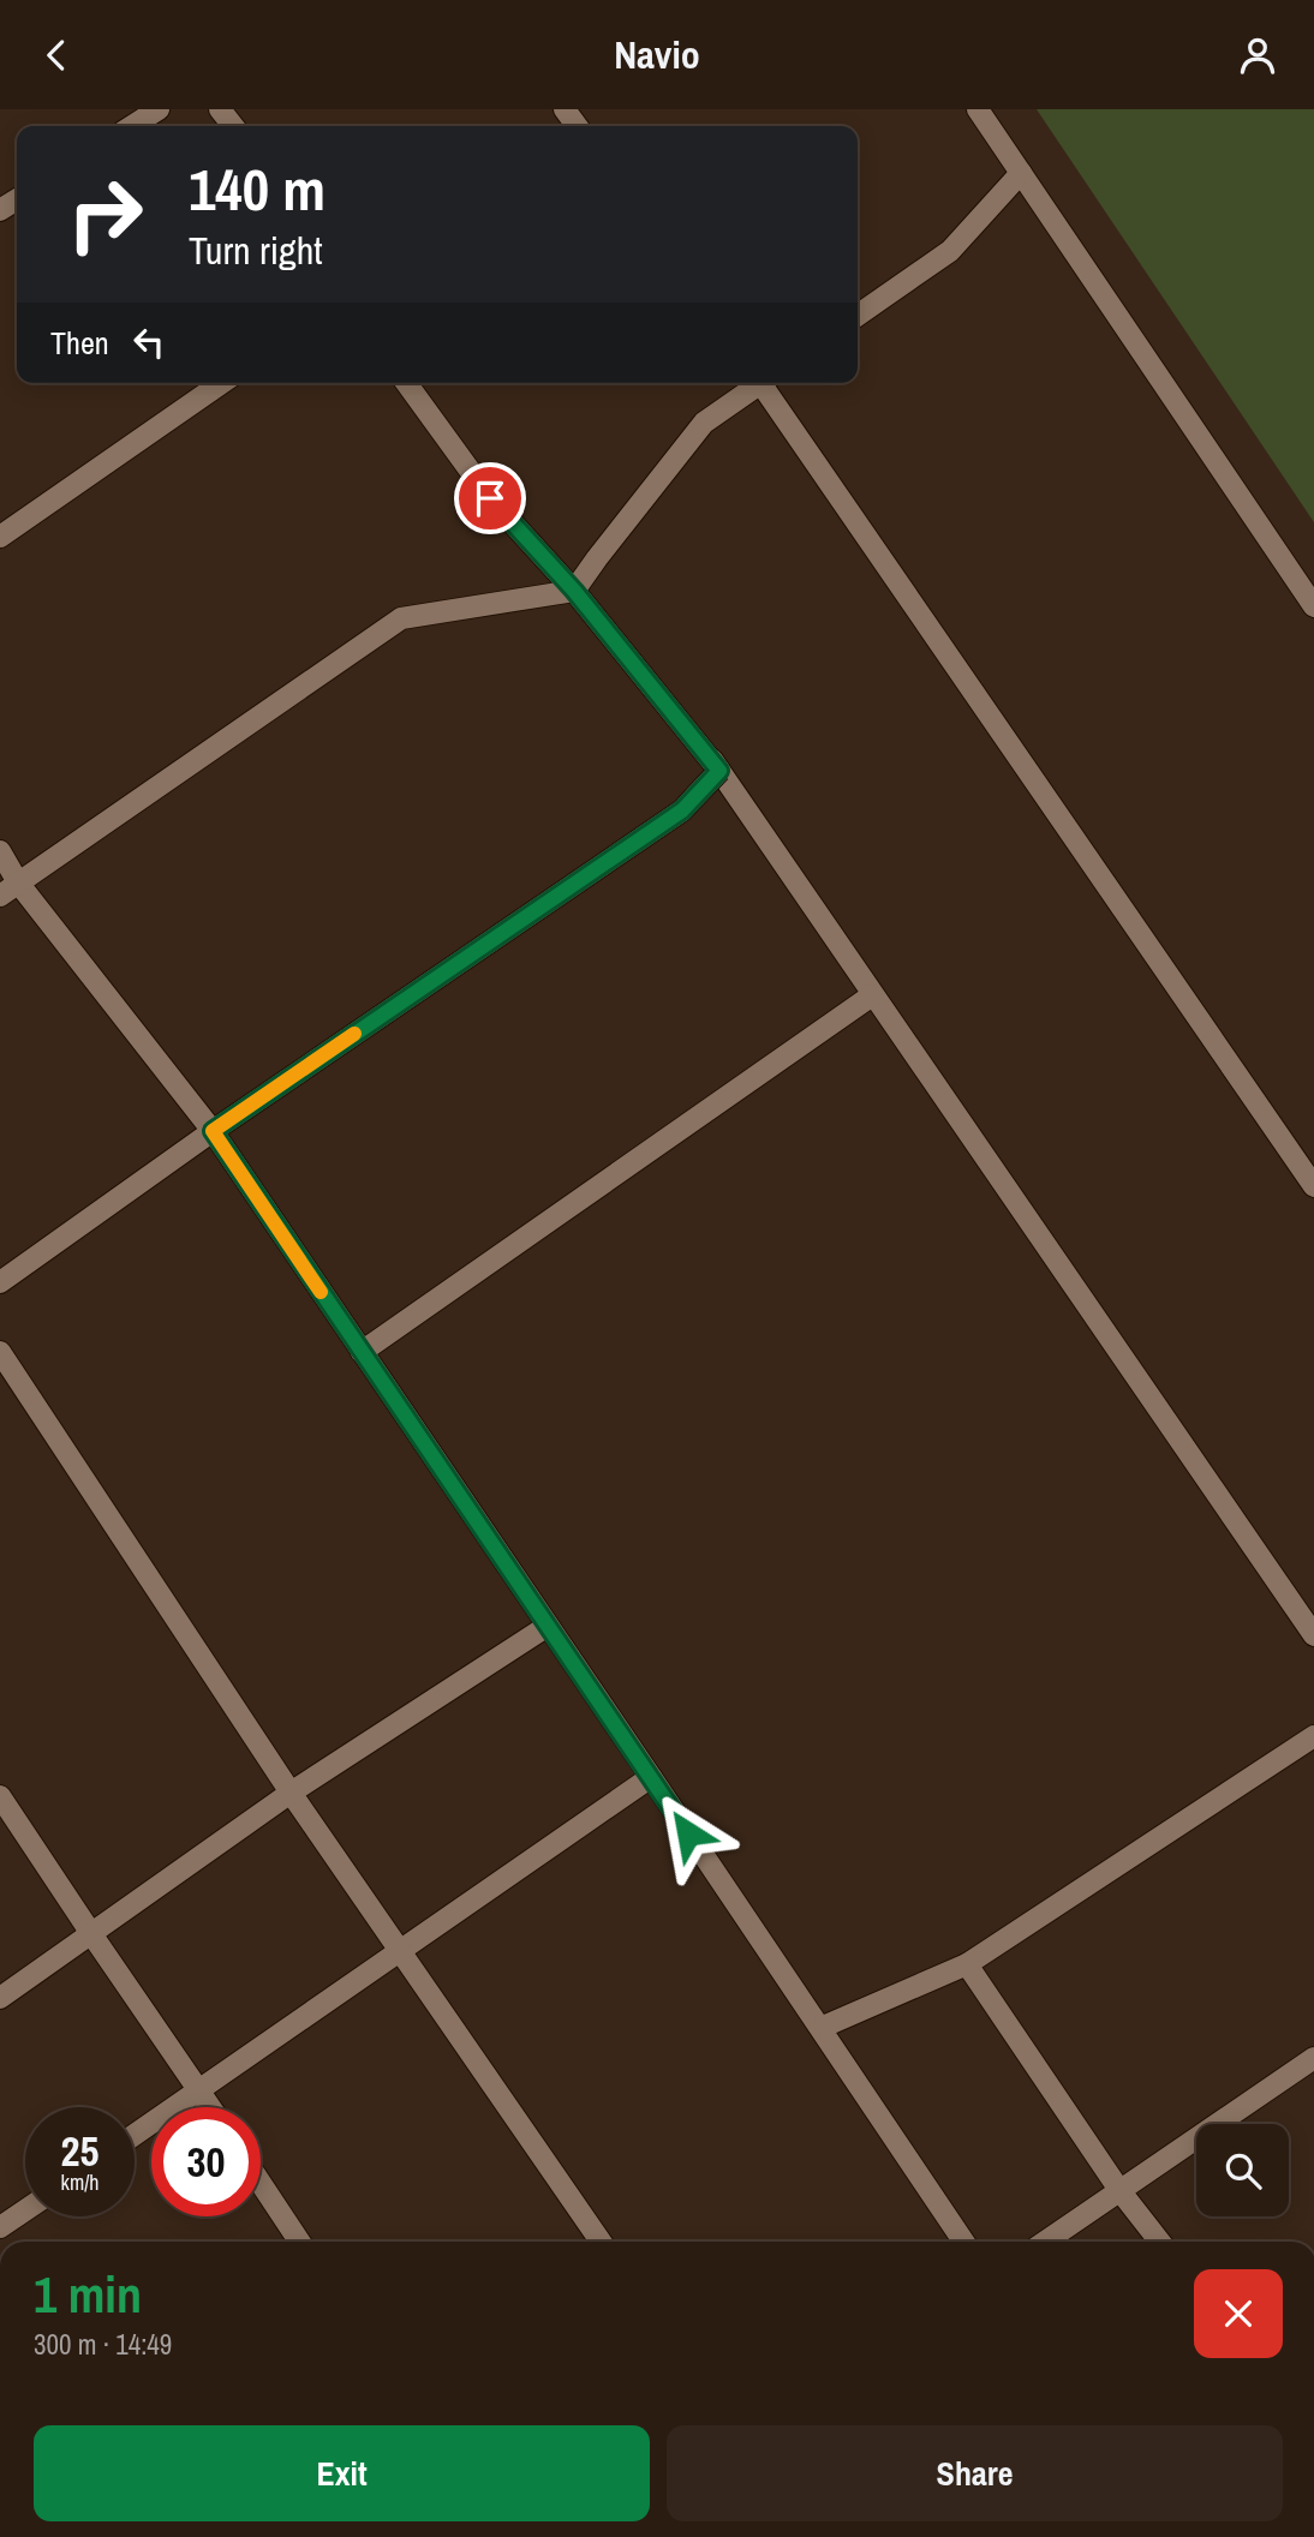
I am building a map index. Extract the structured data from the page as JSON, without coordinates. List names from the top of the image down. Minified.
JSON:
{"page":{"header":"Navio","turn":["140 m","Turn right"],"then":"Then","speed":"25 km/h","limit":"30","heading":["1 min","300 m · 14:49"],"buttons":["Exit","Share"]}}
